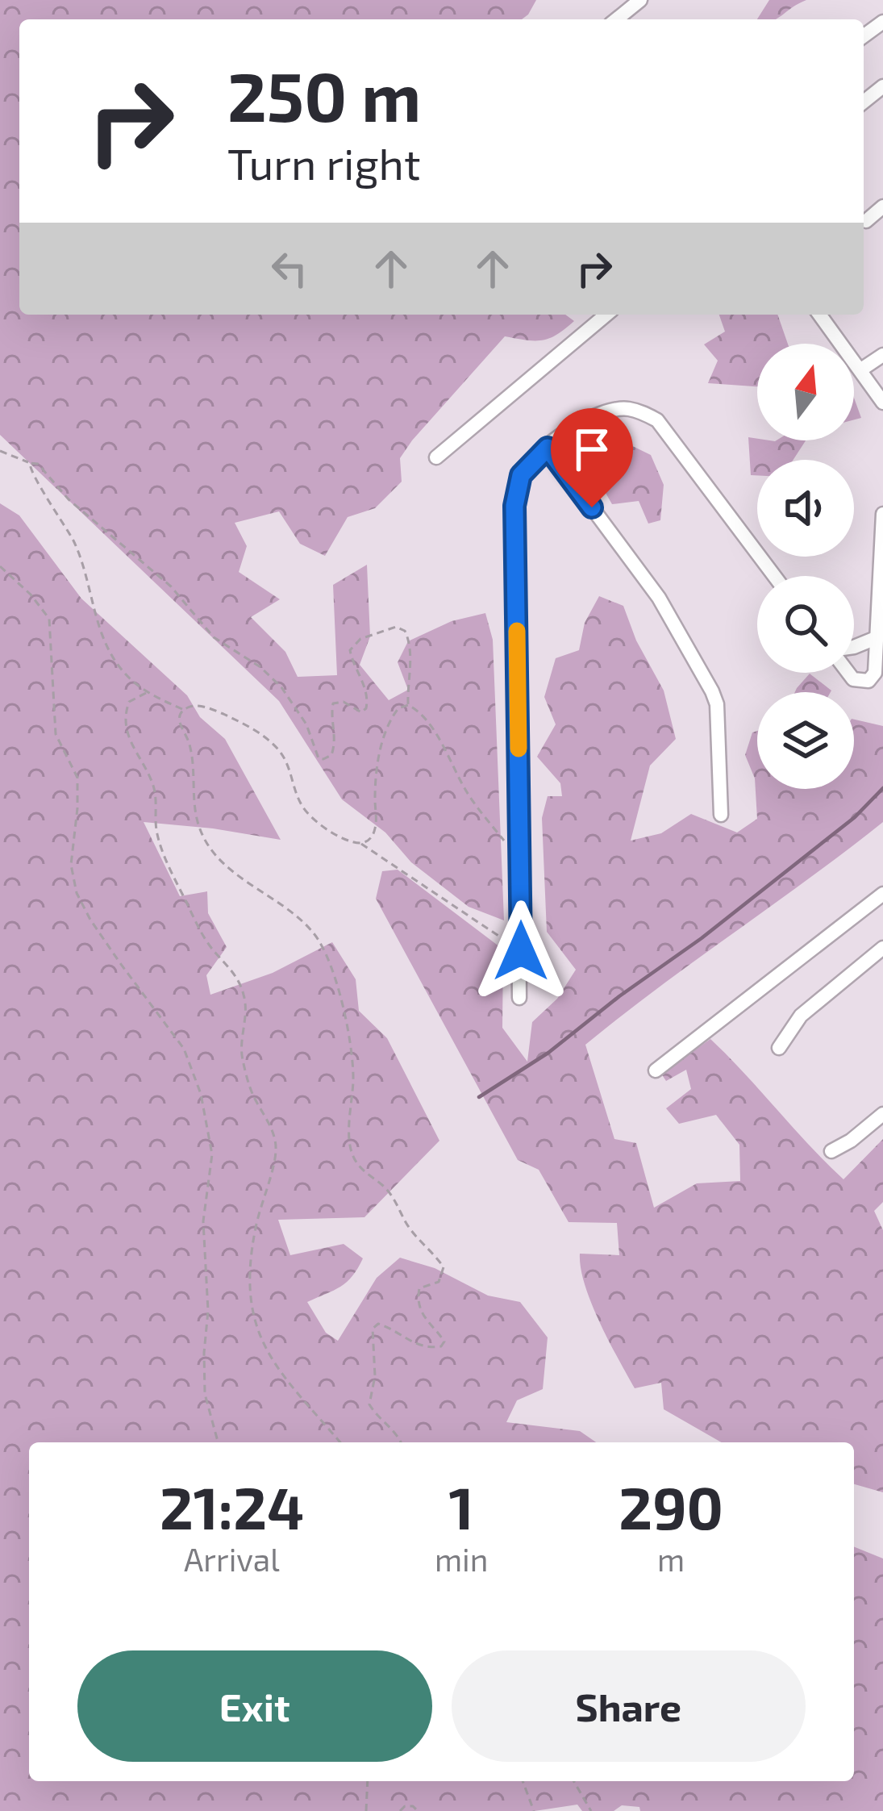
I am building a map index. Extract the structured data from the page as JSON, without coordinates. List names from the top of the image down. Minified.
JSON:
{"north":"top","page":{"turn":["250 m","Turn right"],"eta":["21:24","Arrival","1","min","290","m"],"buttons":["Exit","Share"]}}
